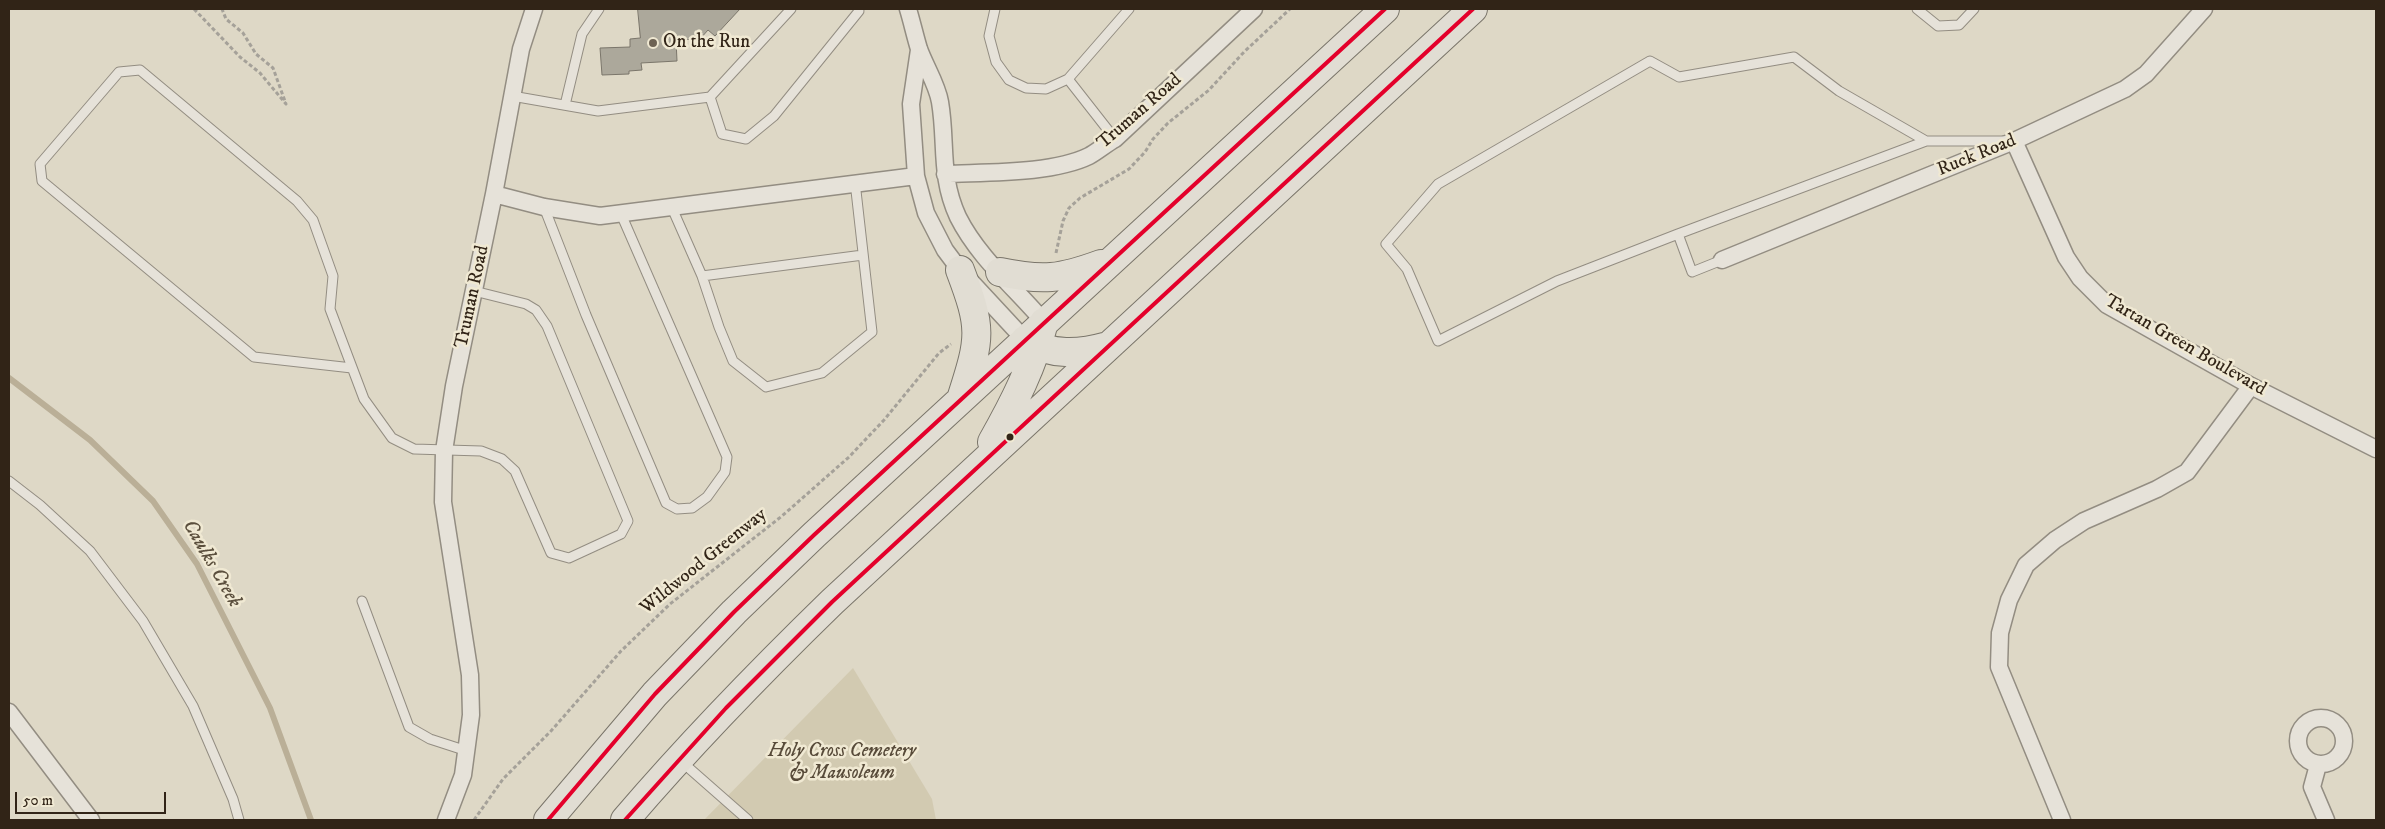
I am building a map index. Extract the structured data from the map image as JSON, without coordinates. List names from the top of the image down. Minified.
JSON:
{"streets":{"street":["Truman Road","Ruck Road","Tartan Green Boulevard"],"path":["Wildwood Greenway"]},"crossings":[["Ruck Road","Tartan Green Boulevard"]],"water":["Caulks Creek"],"parks":["Holy Cross Cemetery & Mausoleum"],"places":["On the Run"],"scale_bar":"50 m"}
